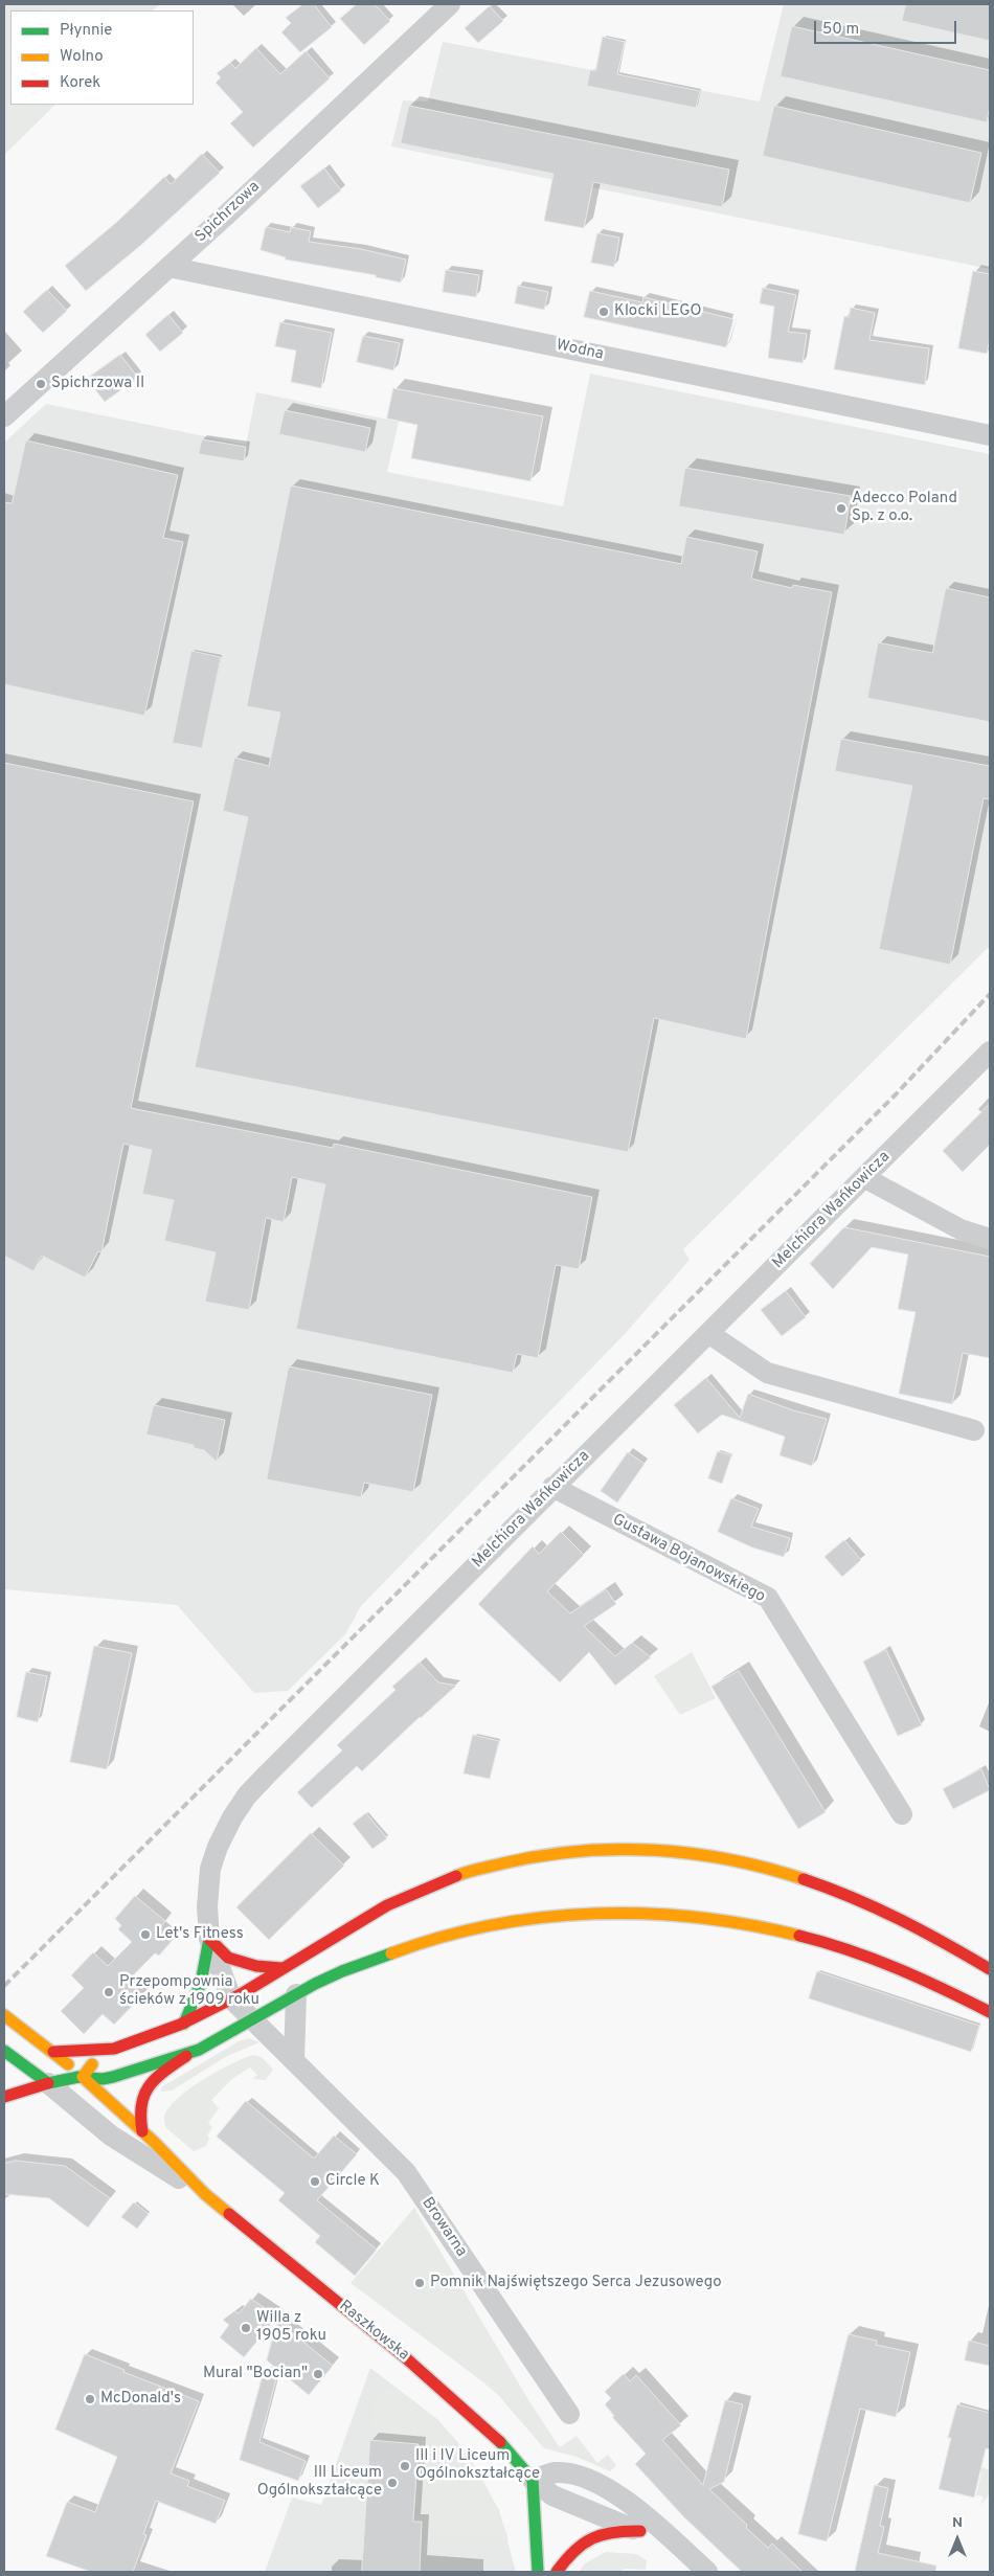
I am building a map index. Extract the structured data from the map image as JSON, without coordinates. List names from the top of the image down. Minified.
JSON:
{"streets":{"main road":["Raszkowska"],"street":["Spichrzowa","Wodna","Melchiora Wańkowicza","Gustawa Bojanowskiego","Browarna"]},"crossings":[["Spichrzowa","Wodna"],["Melchiora Wańkowicza","Gustawa Bojanowskiego"],["Melchiora Wańkowicza","Browarna"]],"places":["Klocki LEGO","Spichrzowa II","Adecco Poland Sp. z o.o.","Let's Fitness","Przepompownia ścieków z 1909 roku","Circle K","Pomnik Najświętszego Serca Jezusowego","Willa z 1905 roku","Mural \"Bocian\"","McDonald's","III i IV Liceum Ogólnokształcące","III Liceum Ogólnokształcące"],"legend":["Płynnie","Wolno","Korek"],"scale_bar":"50 m","north":"top"}
